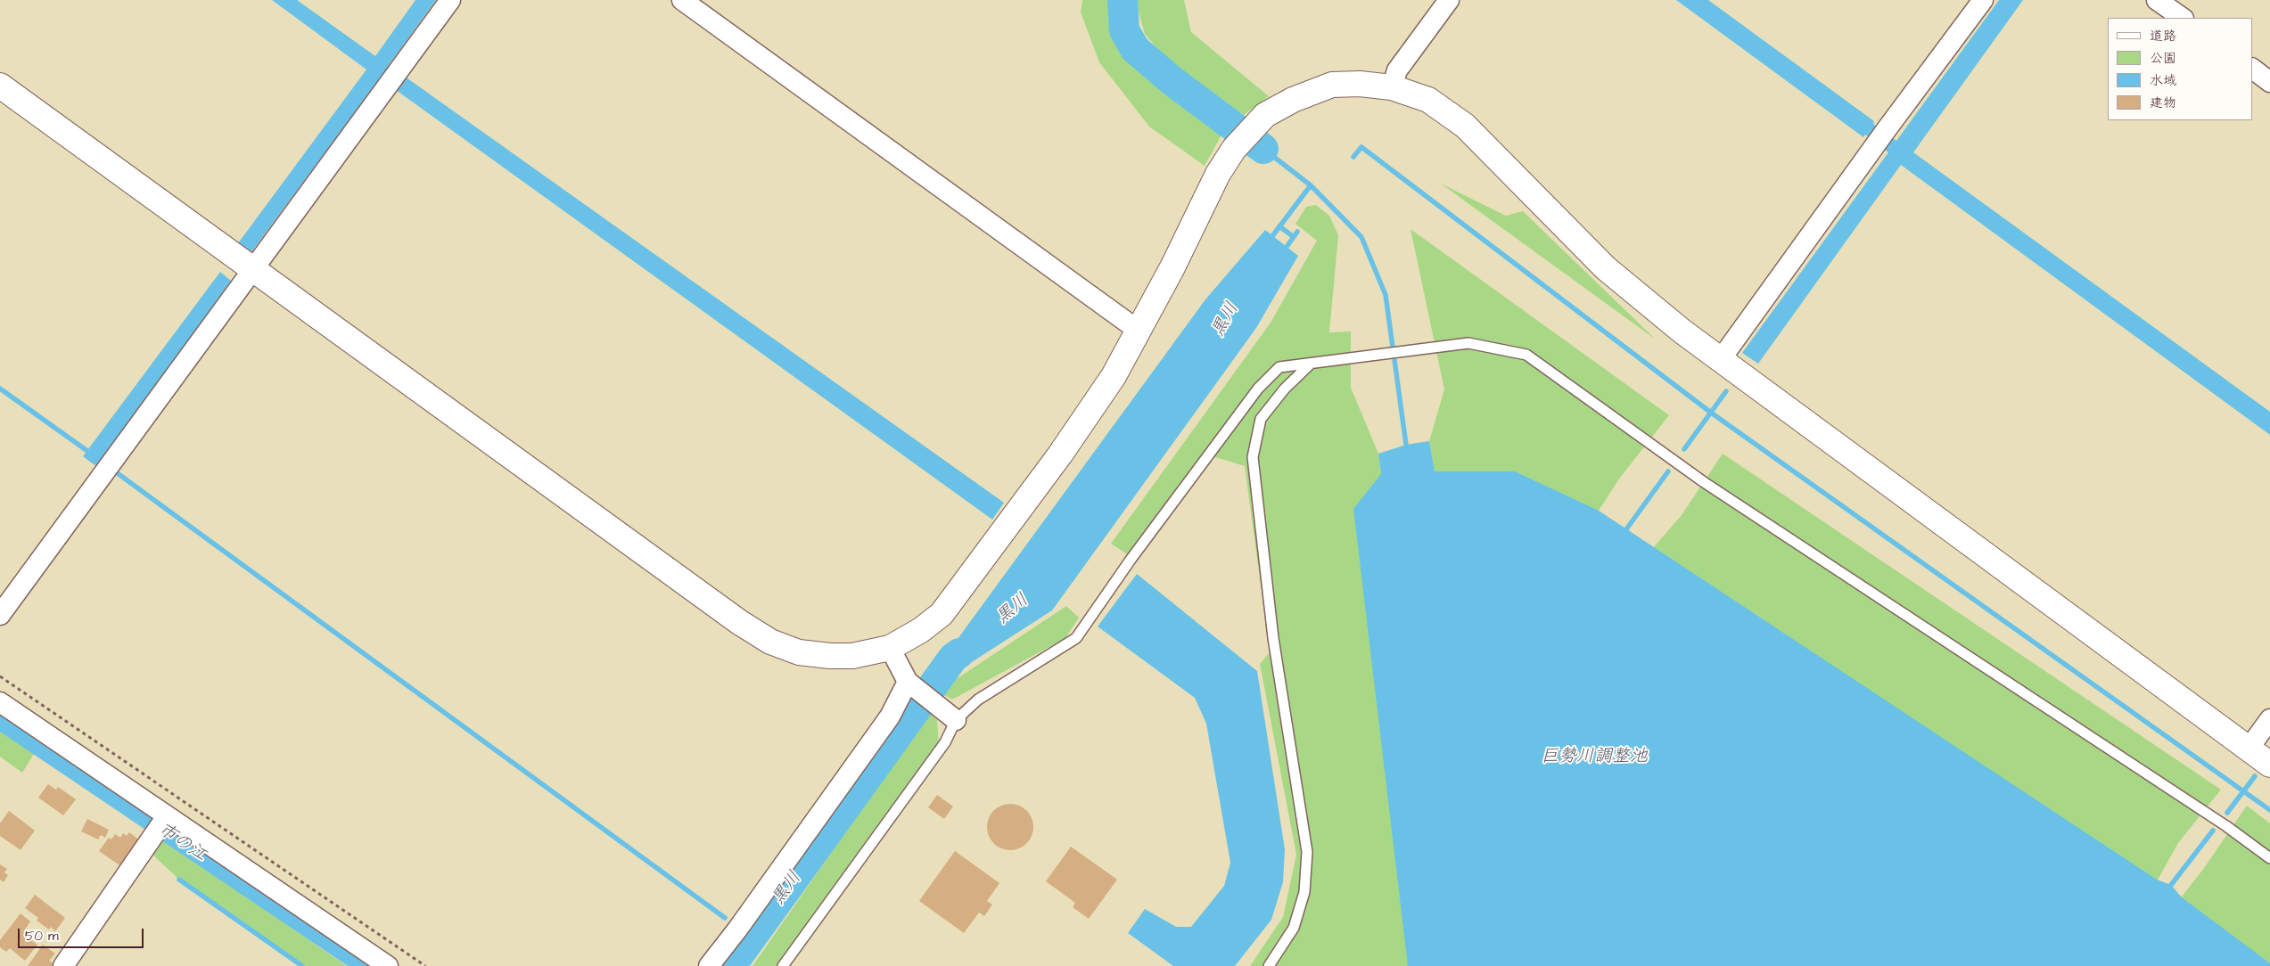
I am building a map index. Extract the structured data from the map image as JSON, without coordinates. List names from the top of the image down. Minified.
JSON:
{"water":["黒川","巨勢川調整池","市の江"],"legend":["道路","公園","水域","建物"],"scale_bar":"50 m"}
